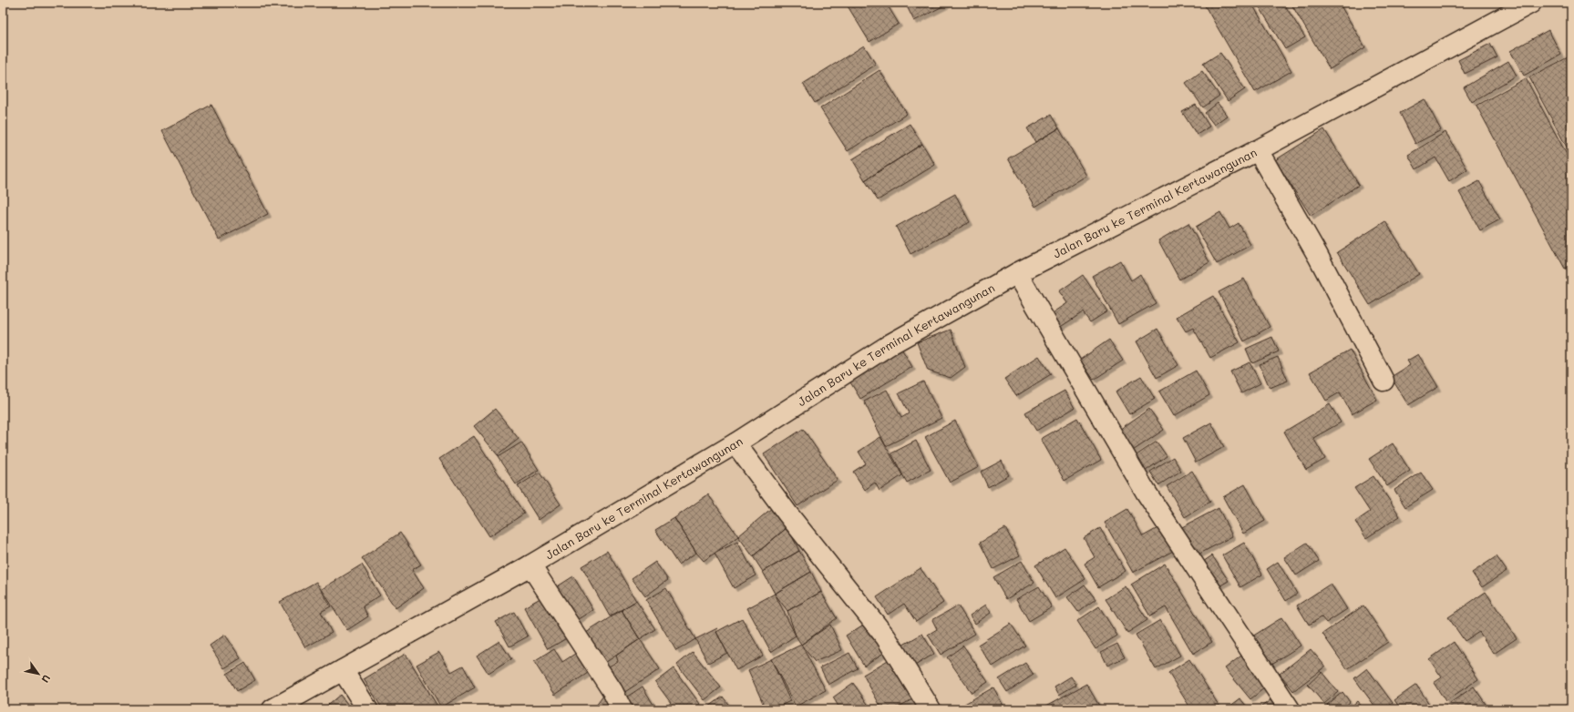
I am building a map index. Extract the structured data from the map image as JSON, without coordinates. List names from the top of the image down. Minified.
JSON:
{"streets":{"main road":["Jalan Baru ke Terminal Kertawangunan"]},"north":"bottom right"}
